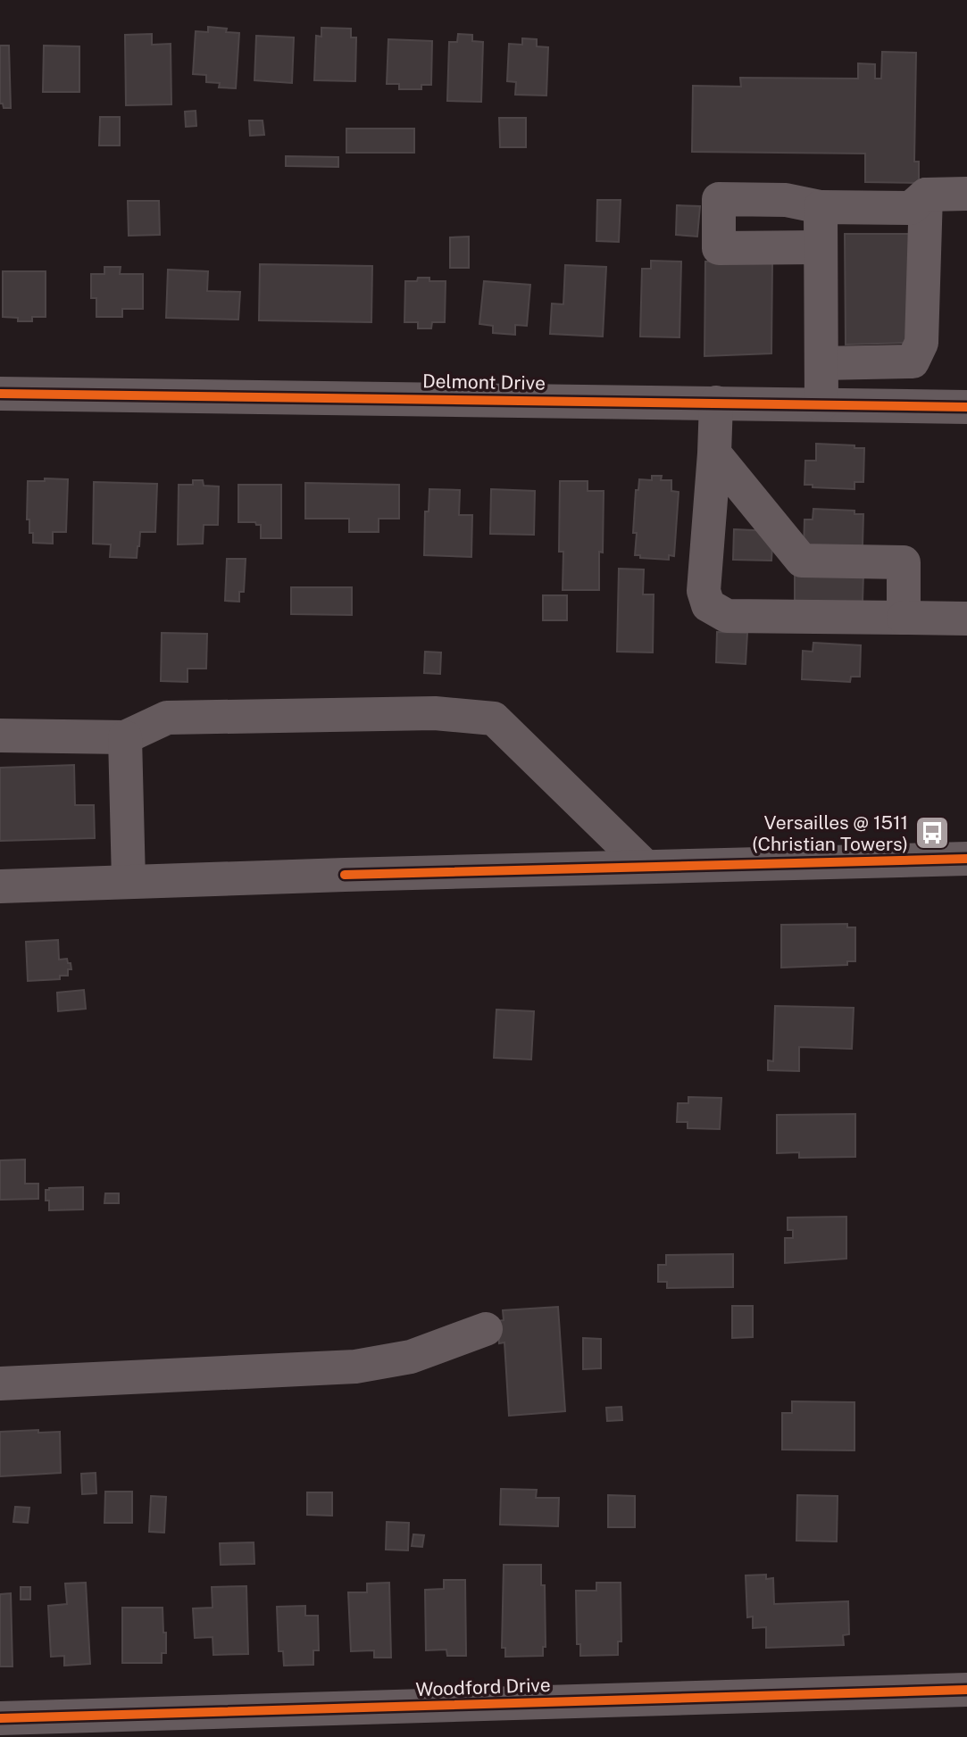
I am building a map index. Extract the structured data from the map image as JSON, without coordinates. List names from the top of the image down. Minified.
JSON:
{"streets":{"street":["Delmont Drive","Woodford Drive"]},"places":{"bus stop":["Versailles @ 1511 (Christian Towers)"]}}
